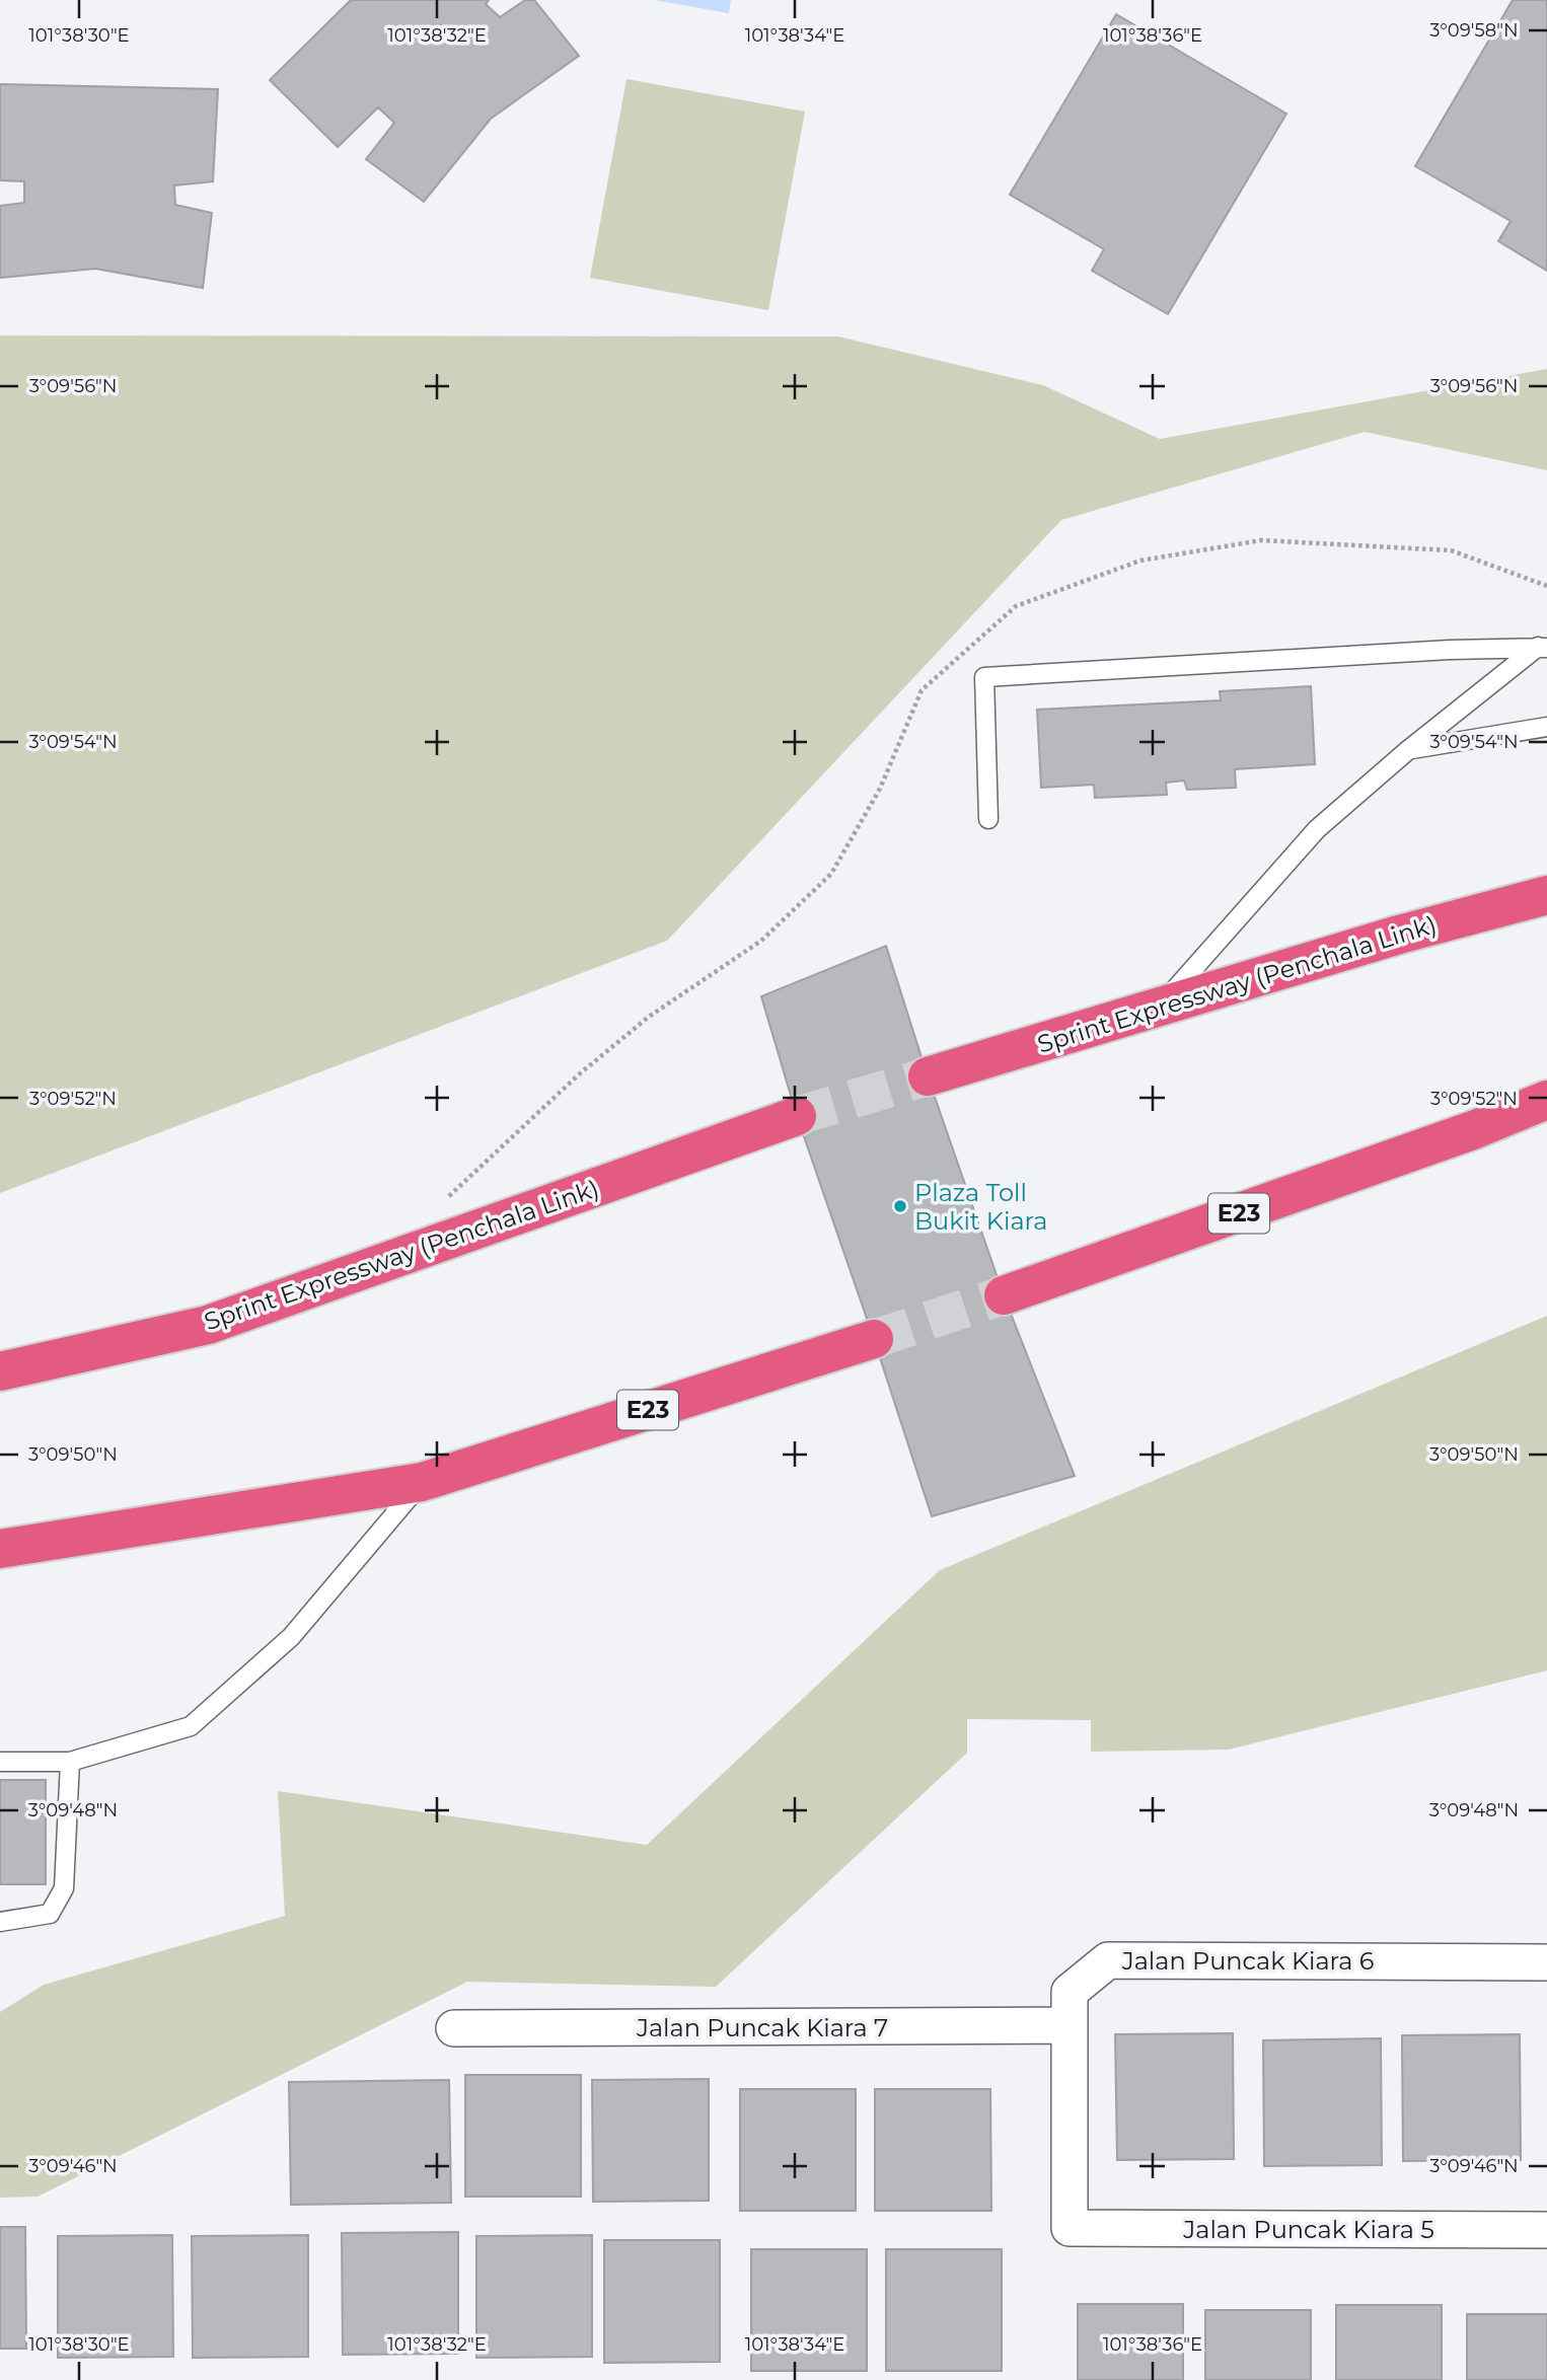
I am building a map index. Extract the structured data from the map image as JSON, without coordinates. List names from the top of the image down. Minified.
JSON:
{"streets":{"highway":["Sprint Expressway (Penchala Link)","E23"],"street":["Jalan Puncak Kiara 6","Jalan Puncak Kiara 7","Jalan Puncak Kiara 5"]},"crossings":[["Jalan Puncak Kiara 6","Jalan Puncak Kiara 7"],["Jalan Puncak Kiara 6","Jalan Puncak Kiara 5"]],"places":["Plaza Toll Bukit Kiara"],"coordinates":["3°09'58\"N","101°38'30\"E","101°38'32\"E","101°38'34\"E","101°38'36\"E","3°09'56\"N","3°09'54\"N","3°09'52\"N","3°09'50\"N","3°09'48\"N","3°09'46\"N"]}
